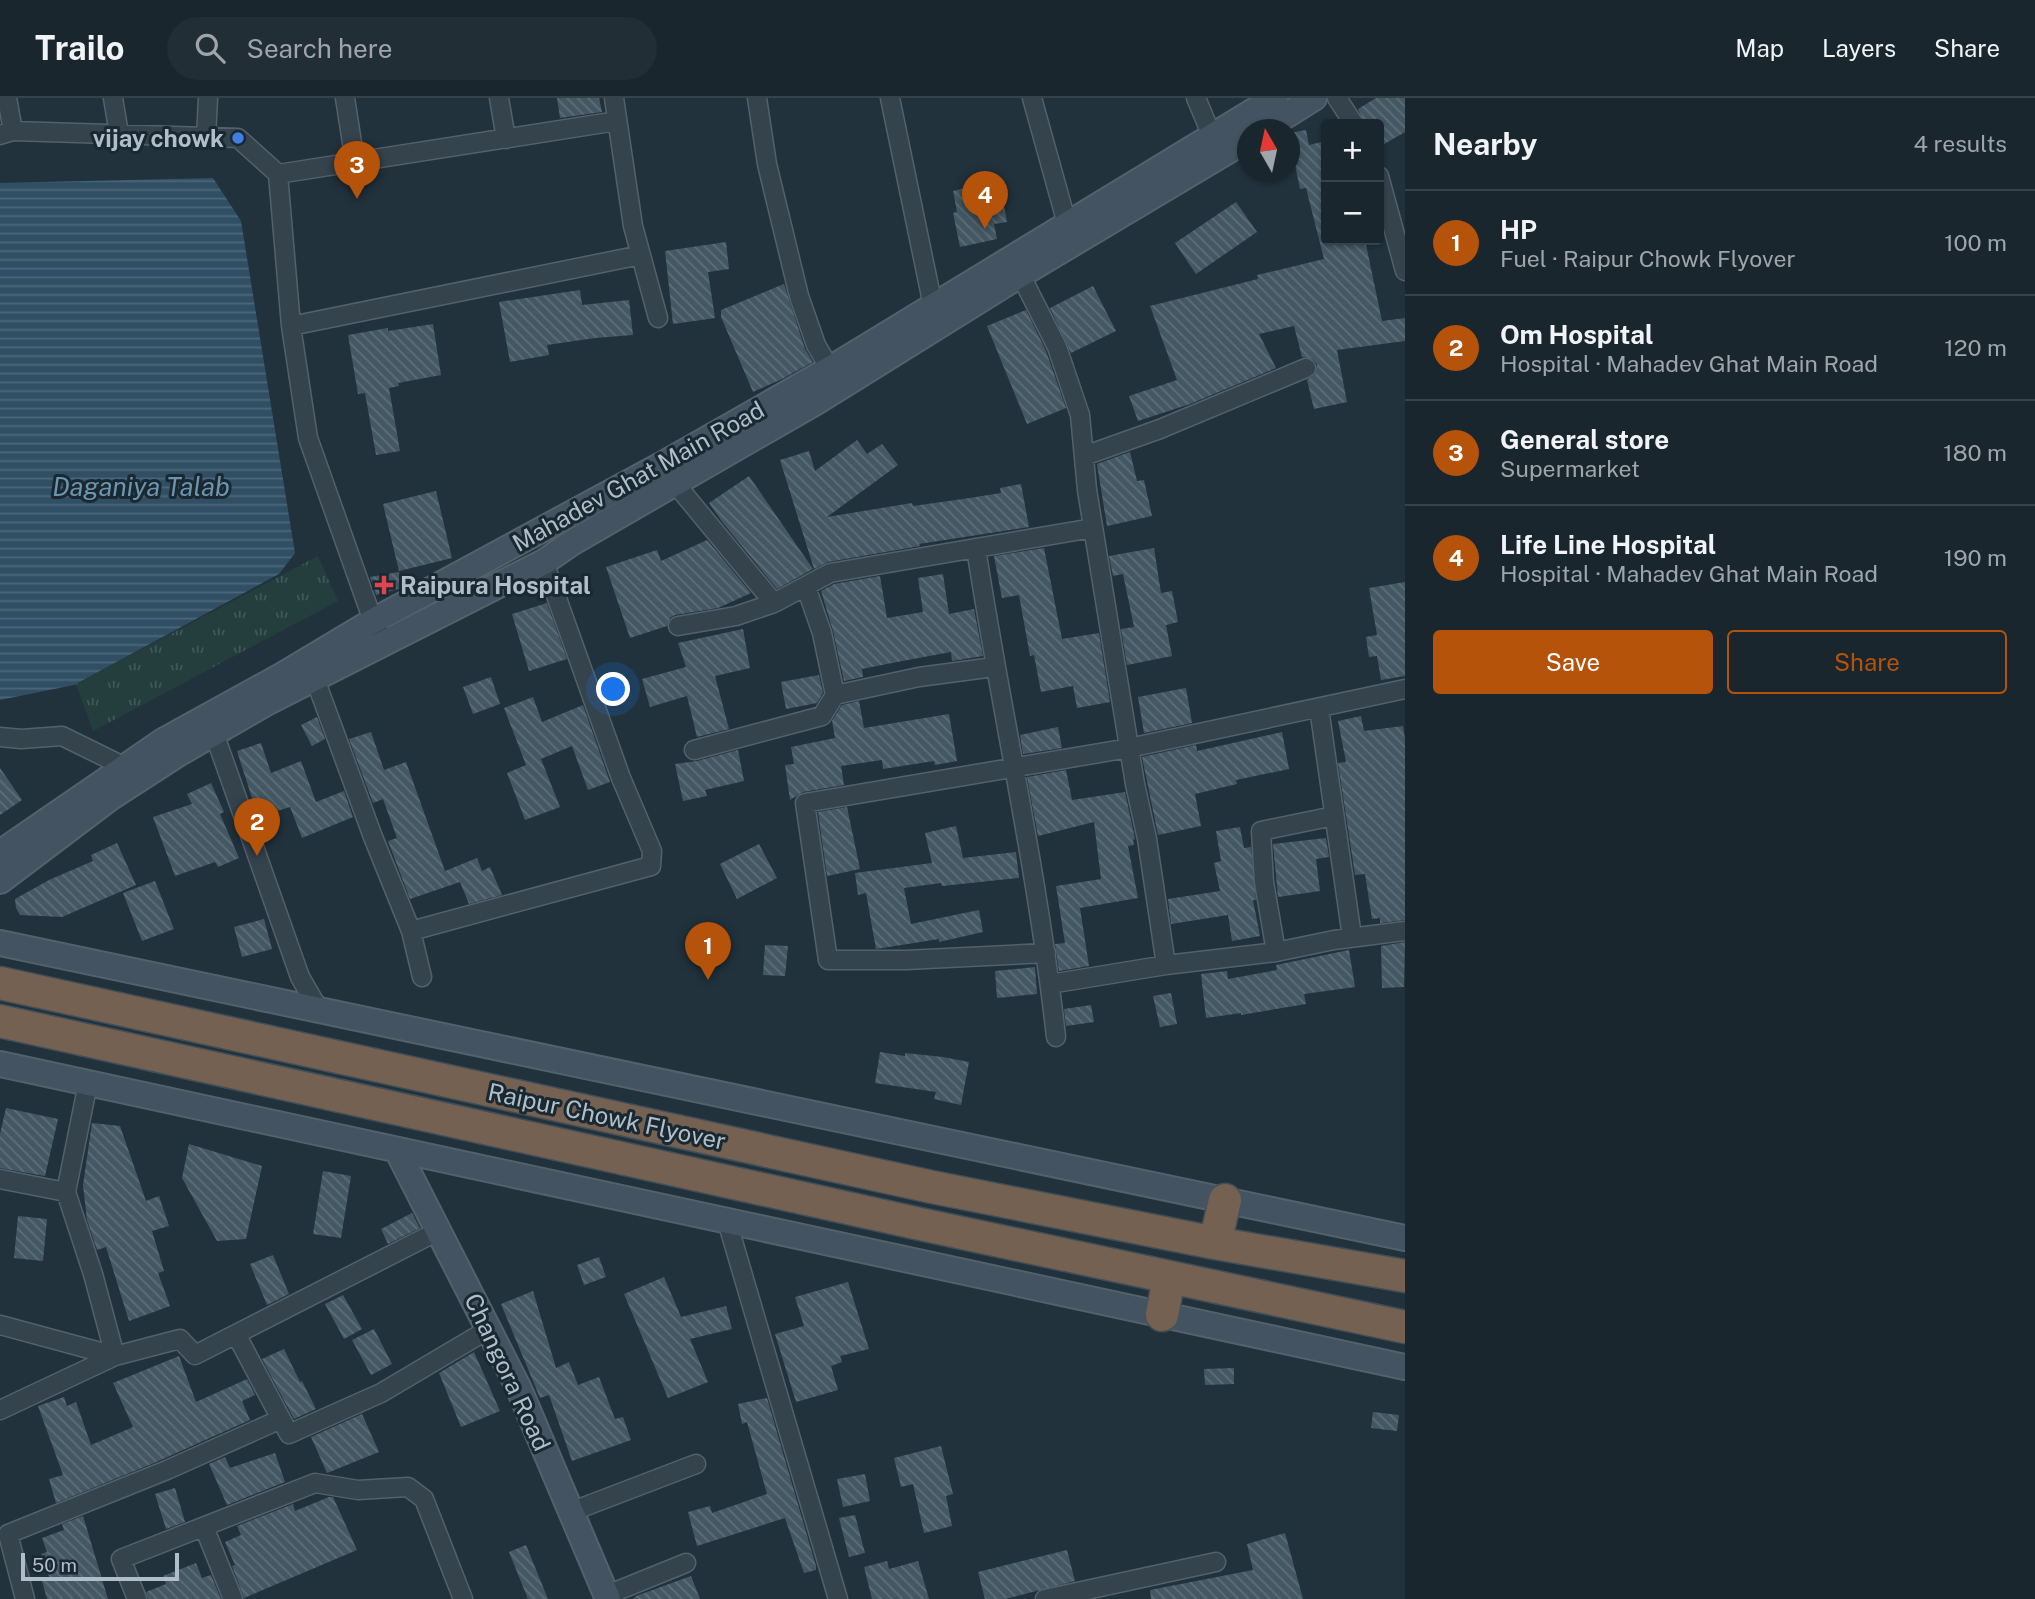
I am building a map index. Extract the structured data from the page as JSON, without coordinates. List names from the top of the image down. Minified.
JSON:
{"streets":{"highway":["Raipur Chowk Flyover"],"street":["Mahadev Ghat Main Road","Changora Road"]},"water":["Daganiya Talab"],"places":{"other":["vijay chowk"],"health":["Raipura Hospital"]},"scale_bar":"50 m","north":"top","page":{"header":"Trailo","search":"Search here","nav":["Map","Layers","Share"],"heading":["Nearby","4 results"],"map_buttons":["+","−"],"pins":["3","4","2","1"],"list":[{"mark":"1","name":"HP","note":"Fuel · Raipur Chowk Flyover","value":"100 m"},{"mark":"2","name":"Om Hospital","note":"Hospital · Mahadev Ghat Main Road","value":"120 m"},{"mark":"3","name":"General store","note":"Supermarket","value":"180 m"},{"mark":"4","name":"Life Line Hospital","note":"Hospital · Mahadev Ghat Main Road","value":"190 m"}],"buttons":["Save","Share"],"scale":"50 m"}}
